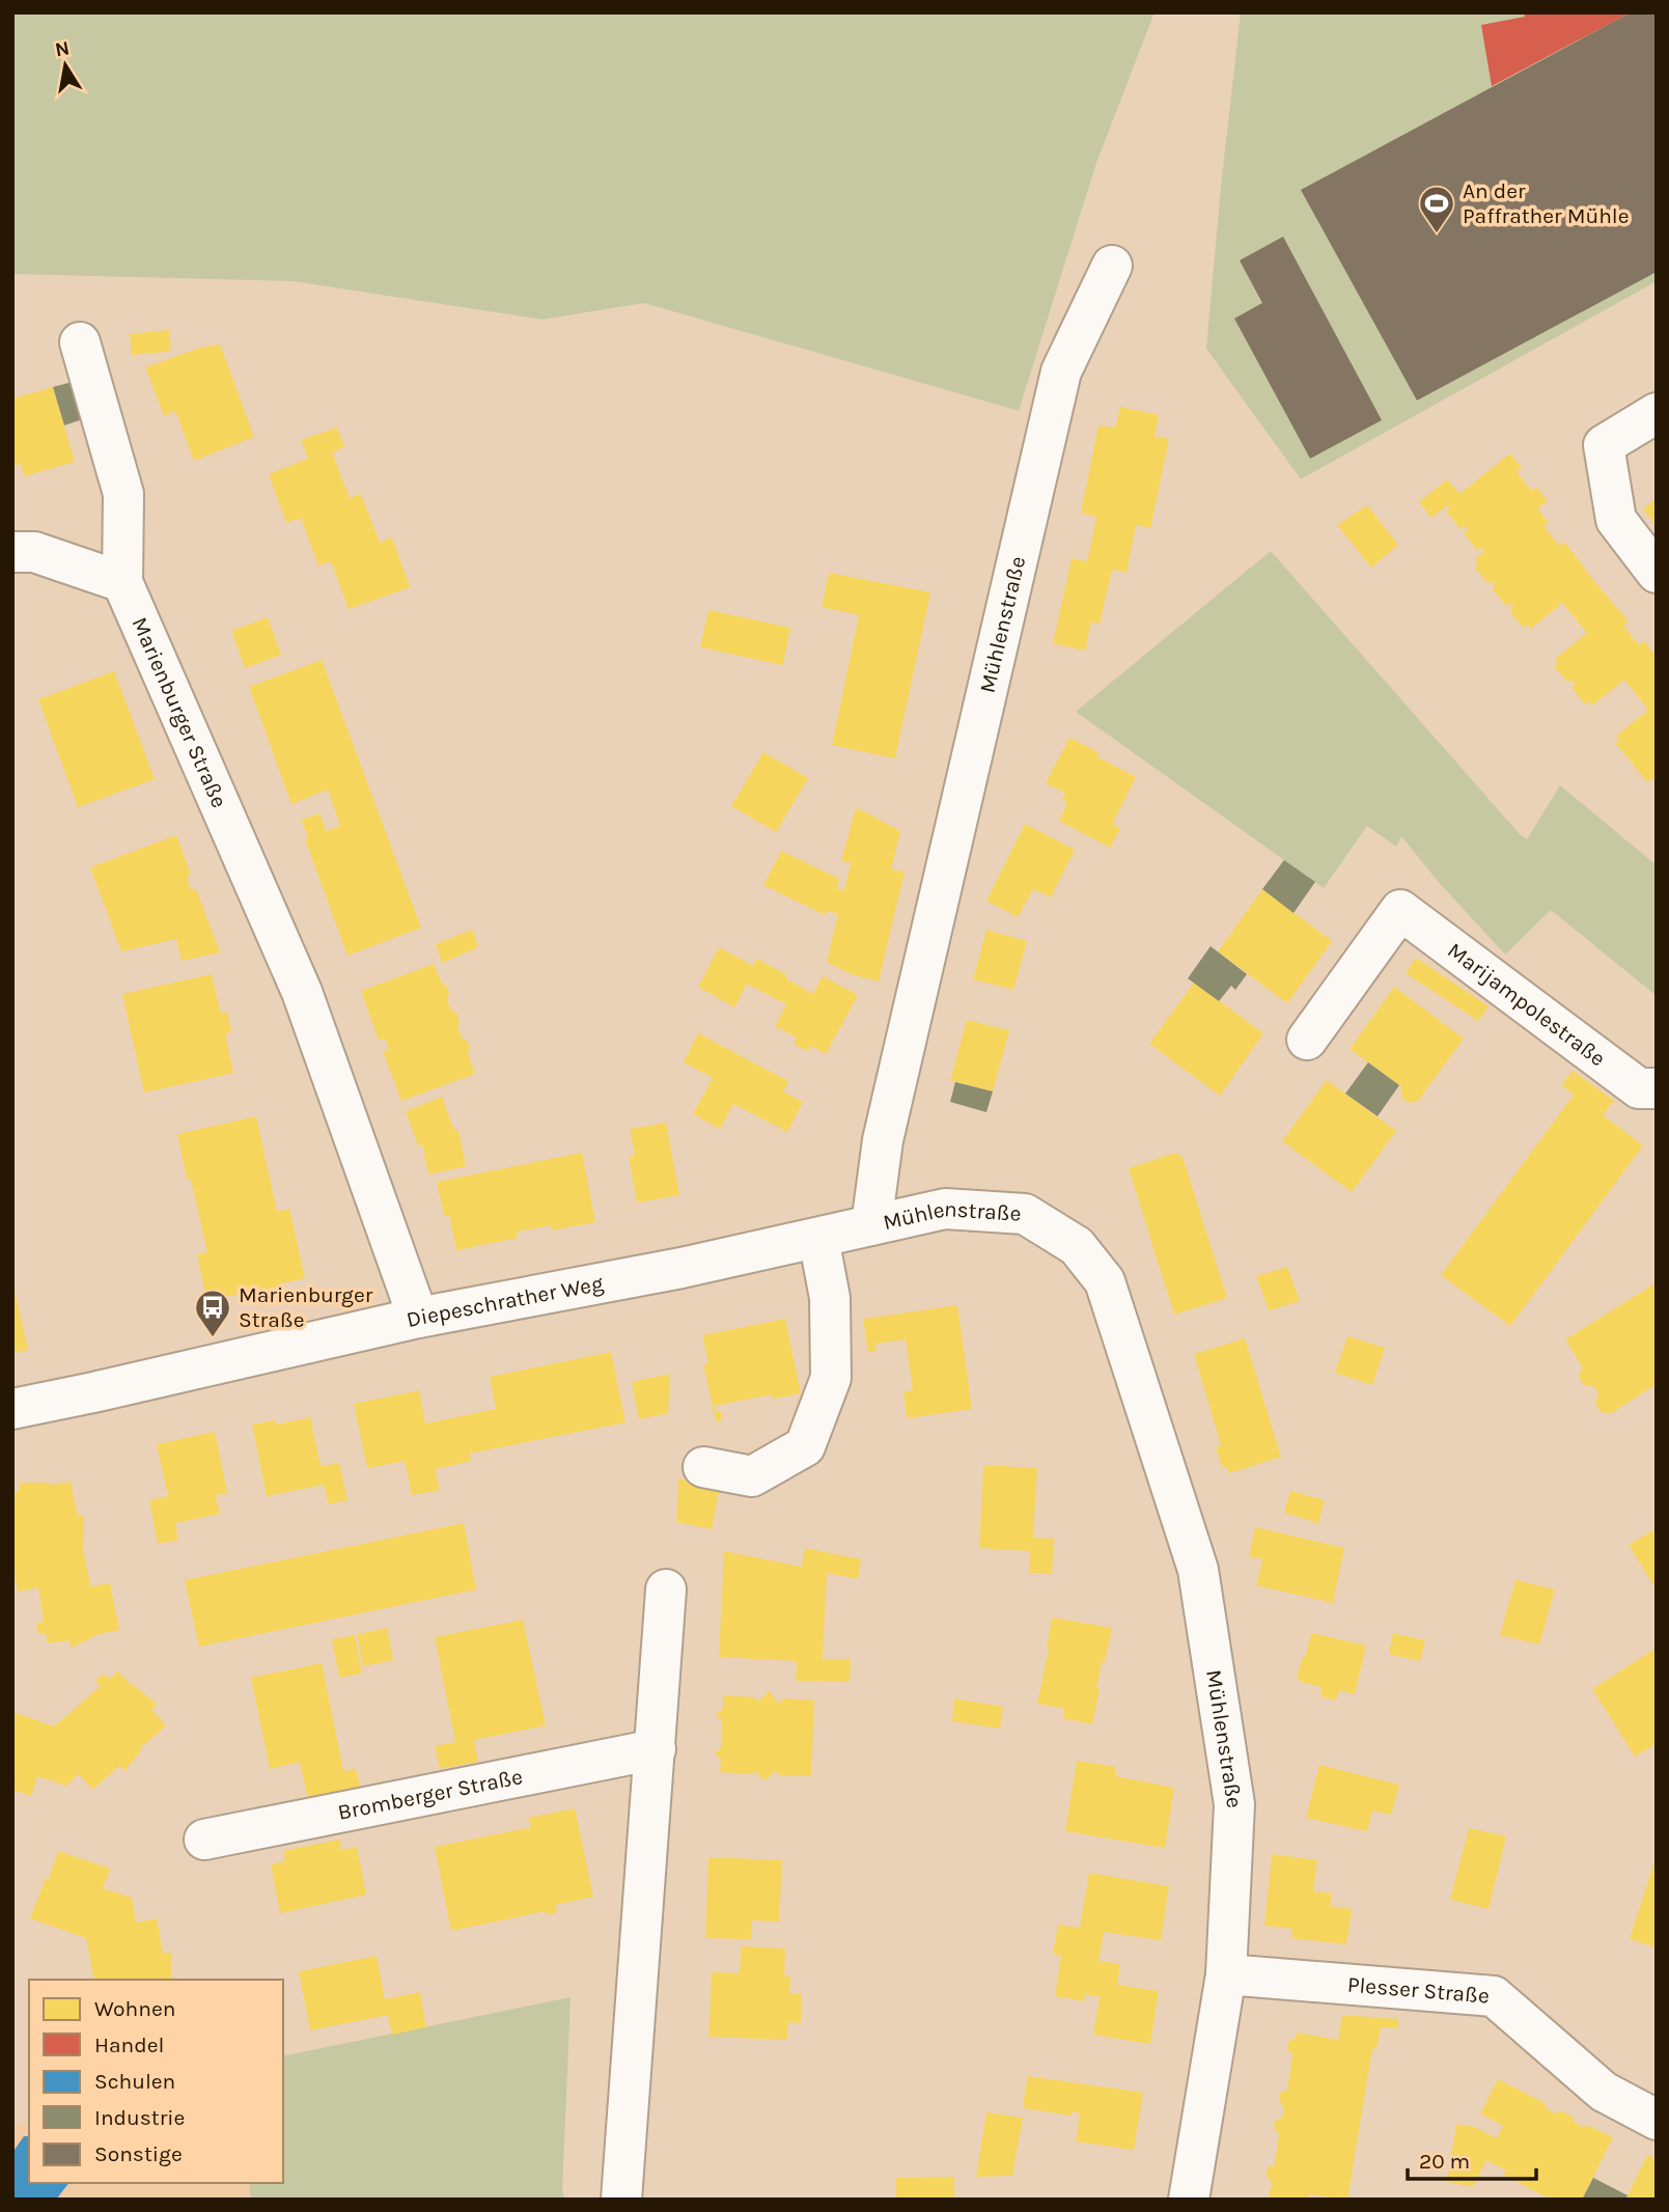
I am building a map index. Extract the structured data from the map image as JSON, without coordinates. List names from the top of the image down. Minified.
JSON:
{"streets":{"street":["Mühlenstraße","Marienburger Straße","Marijampolestraße","Diepeschrather Weg","Bromberger Straße","Plesser Straße"]},"crossings":[["Mühlenstraße","Diepeschrather Weg"],["Mühlenstraße","Plesser Straße"],["Marienburger Straße","Diepeschrather Weg"]],"places":{"sports":["An der Paffrather Mühle"],"bus stop":["Marienburger Straße"]},"legend":["Wohnen","Handel","Schulen","Industrie","Sonstige"],"scale_bar":"20 m","north":"top"}
